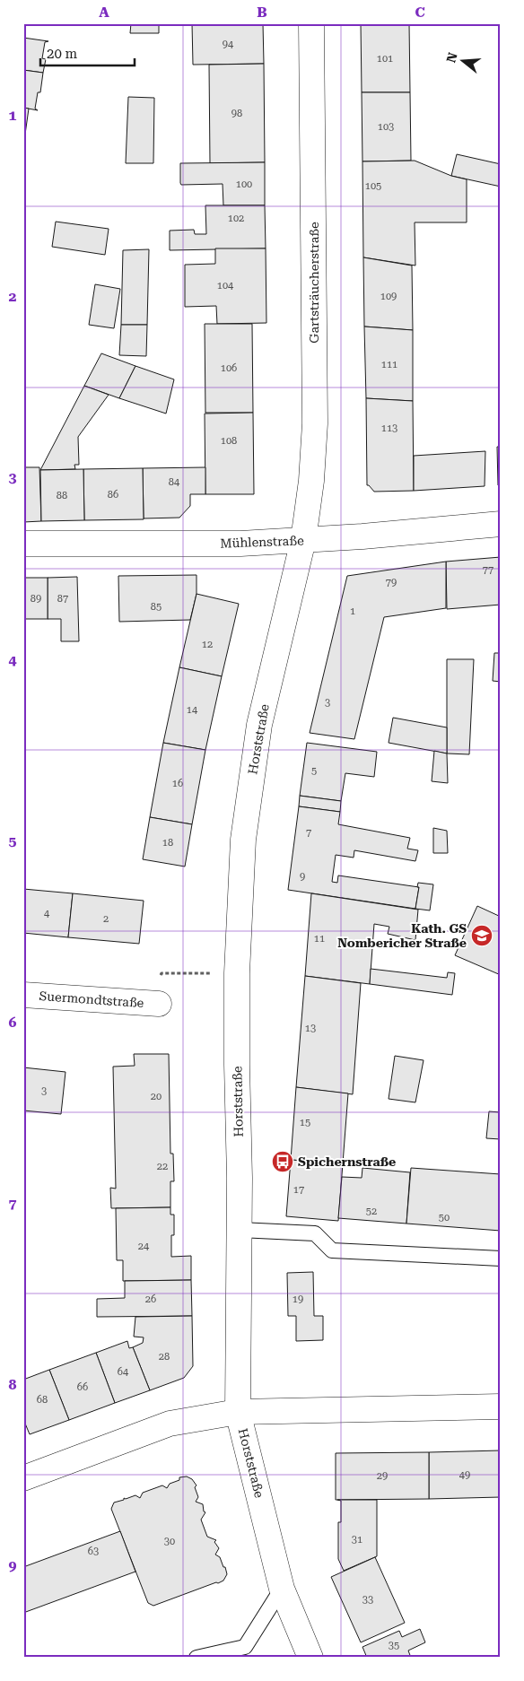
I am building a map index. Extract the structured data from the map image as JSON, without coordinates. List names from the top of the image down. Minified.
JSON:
{"streets":{"street":["Gartsträucherstraße","Mühlenstraße","Horststraße","Suermondtstraße"]},"crossings":[["Gartsträucherstraße","Mühlenstraße"],["Gartsträucherstraße","Horststraße"],["Mühlenstraße","Horststraße"]],"places":{"school or university":["Kath. GS Nombericher Straße"],"bus stop":["Spichernstraße"]},"house_numbers":["94","101","98","103","100","105","102","104","109","111","106","113","108","84","86","88","77","79","89","87","85","1","12","3","14","5","16","7","18","9","4","2","11","13","3","20","15","22","17","52","50","24","26","19","28","64","66","68","49","29","31","30","63","33","35"],"scale_bar":"20 m","north":"left","grid":{"columns":["A","B","C"],"rows":["1","2","3","4","5","6","7","8","9"]}}
